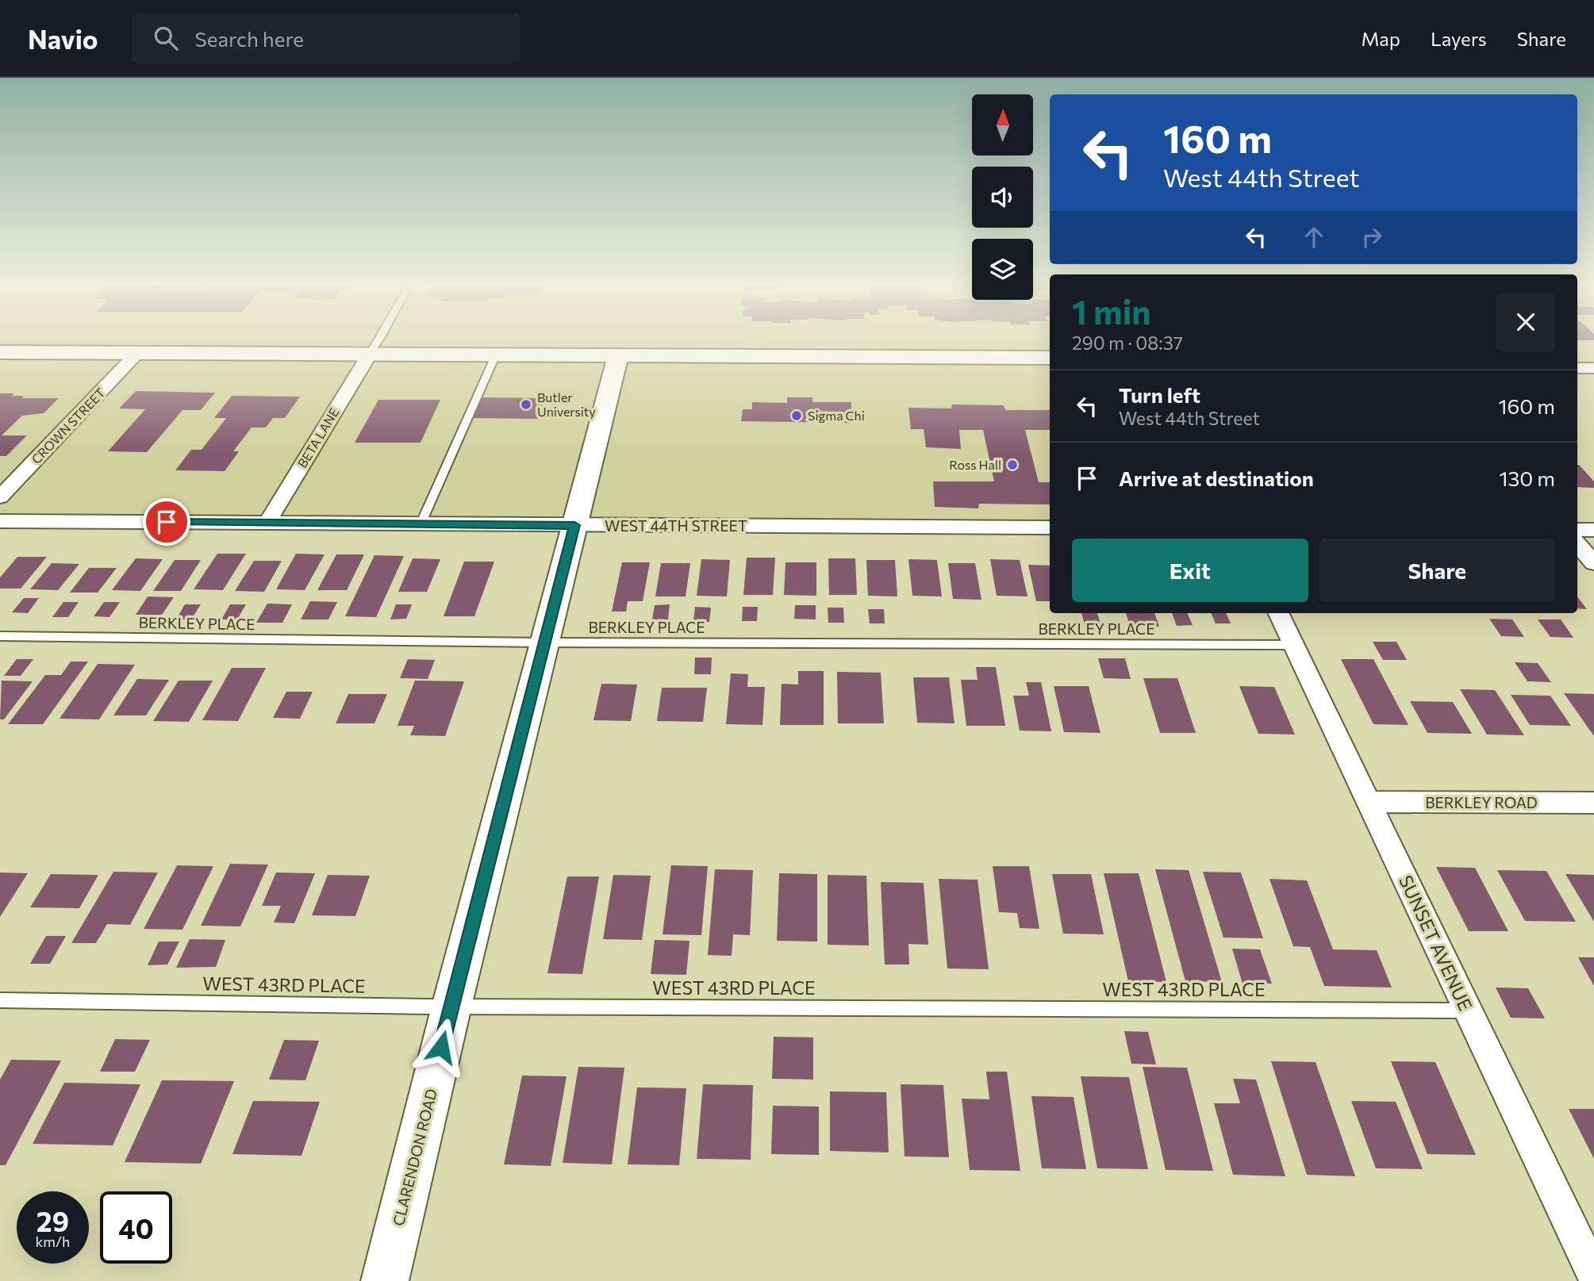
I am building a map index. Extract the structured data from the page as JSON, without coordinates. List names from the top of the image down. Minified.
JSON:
{"streets":{"street":["CROWN STREET","BETA LANE","WEST 44TH STREET","BERKLEY ROAD","SUNSET AVENUE","CLARENDON ROAD"],"lane":["BERKLEY PLACE","WEST 43RD PLACE"]},"crossings":[["BETA LANE","WEST 44TH STREET"],["WEST 44TH STREET","CLARENDON ROAD"],["BERKLEY PLACE","SUNSET AVENUE"],["BERKLEY PLACE","CLARENDON ROAD"],["BERKLEY ROAD","SUNSET AVENUE"],["SUNSET AVENUE","WEST 43RD PLACE"],["WEST 43RD PLACE","CLARENDON ROAD"]],"places":["Butler University","Sigma Chi","Ross Hall"],"north":"top","page":{"header":"Navio","search":"Search here","nav":["Map","Layers","Share"],"turn":["160 m","West 44th Street"],"heading":["1 min","290 m · 08:37"],"list":[{"name":"Turn left","note":"West 44th Street","value":"160 m"},{"name":"Arrive at destination","value":"130 m"}],"buttons":["Exit","Share"],"speed":"29 km/h","limit":"40"}}
